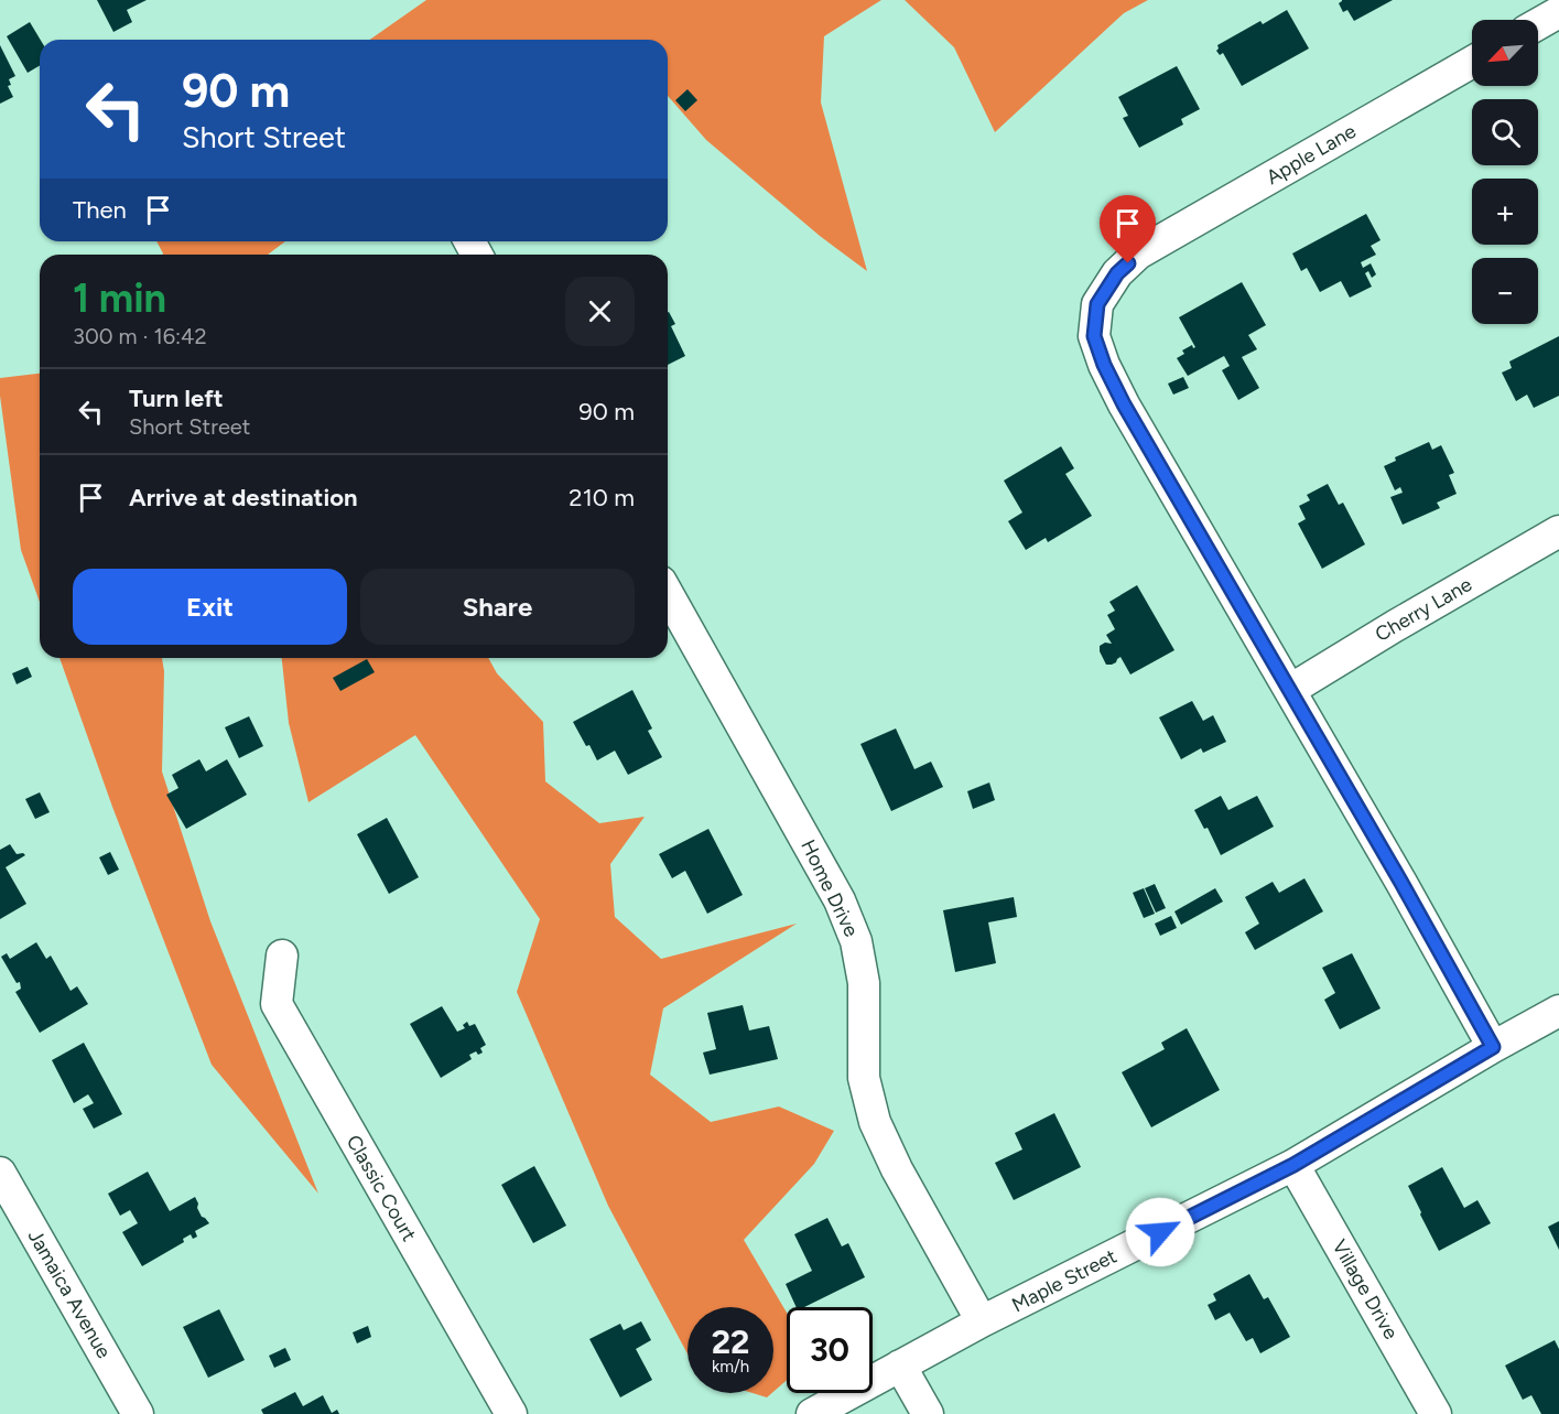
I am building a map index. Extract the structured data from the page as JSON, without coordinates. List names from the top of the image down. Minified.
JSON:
{"streets":{"street":["Apple Lane","Cherry Lane","Home Drive","Classic Court","Maple Street","Village Drive","Jamaica Avenue"]},"crossings":[["Apple Lane","Cherry Lane"],["Apple Lane","Maple Street"],["Home Drive","Maple Street"],["Maple Street","Village Drive"]],"north":"bottom left","page":{"map_buttons":["+","−"],"turn":["90 m","Short Street"],"then":"Then","heading":["1 min","300 m · 16:42"],"list":[{"name":"Turn left","note":"Short Street","value":"90 m"},{"name":"Arrive at destination","value":"210 m"}],"buttons":["Exit","Share"],"speed":"22 km/h","limit":"30"}}
